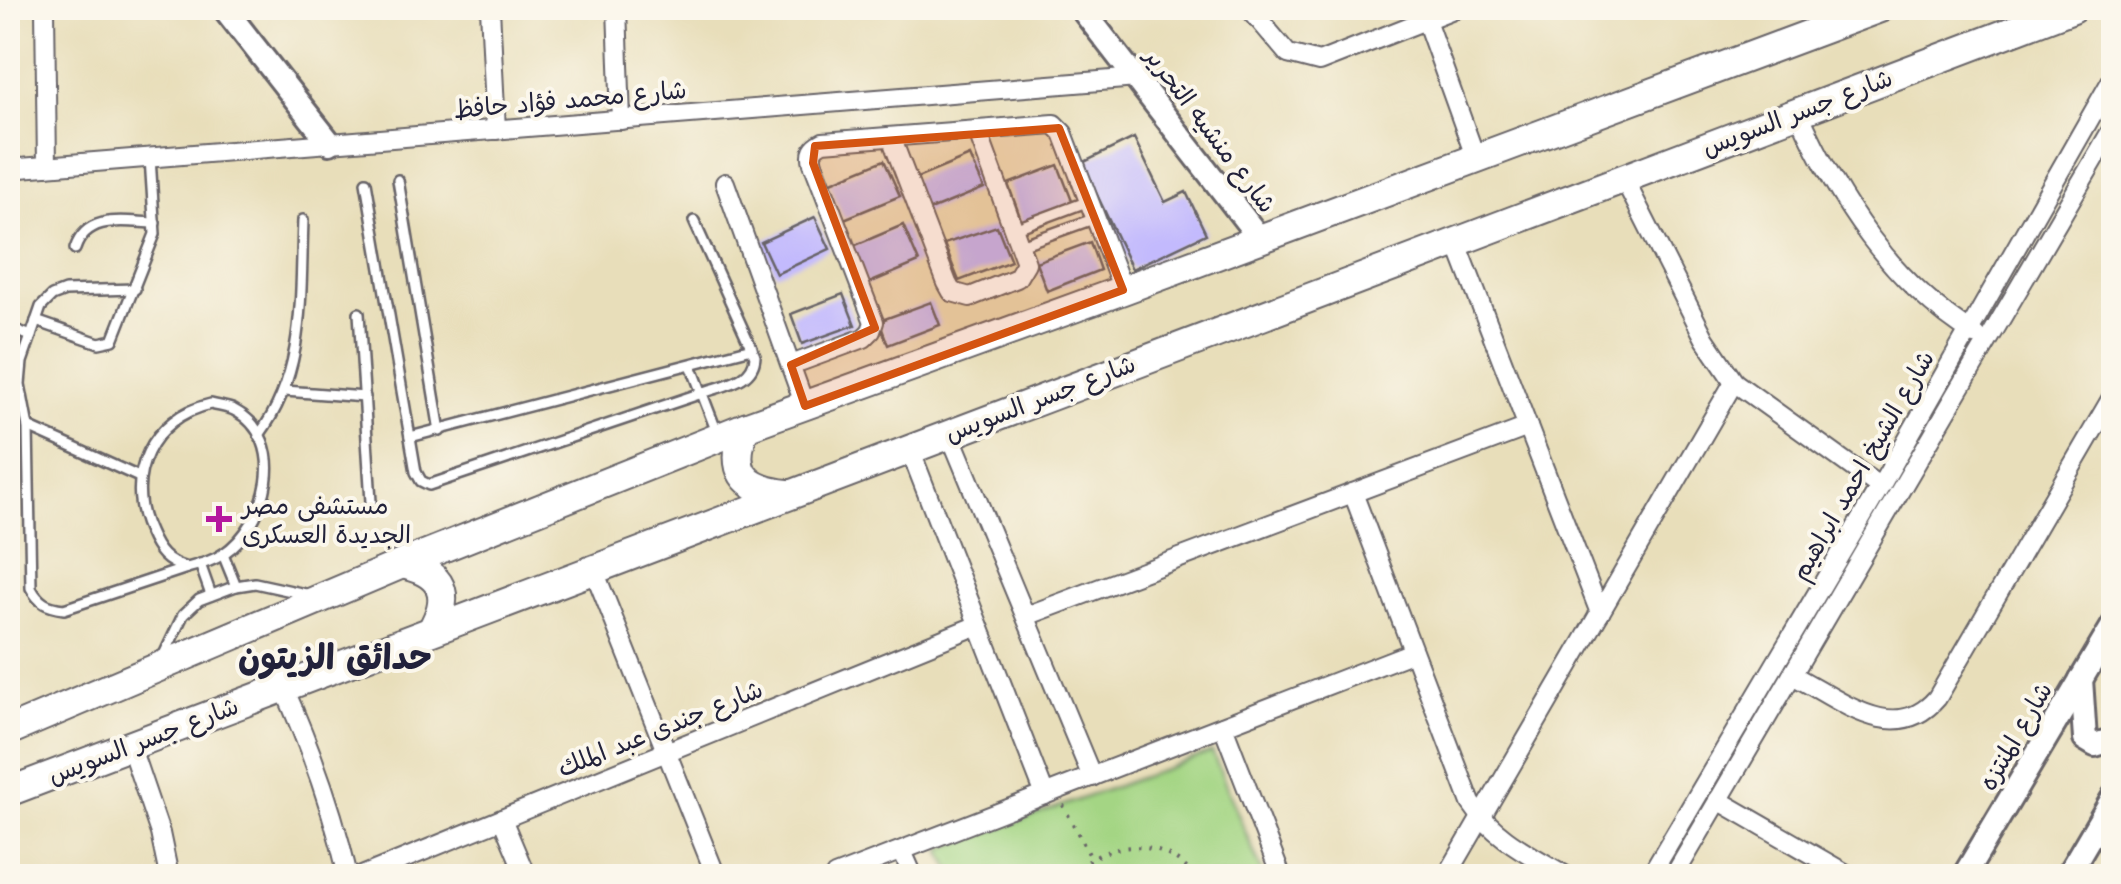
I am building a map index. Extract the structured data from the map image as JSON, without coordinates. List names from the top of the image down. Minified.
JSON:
{"streets":{"main road":["شارع جسر السويس"],"street":["شارع محمد فؤاد حافظ","شارع منشيه التحرير","شارع الشيخ احمد ابراهيم","شارع جندى عبد الملك","شارع المنتزه"]},"crossings":[["شارع محمد فؤاد حافظ","شارع منشيه التحرير"]],"districts":["حدائق الزيتون"],"places":{"health":["مستشفى مصر الجديدة العسكرى"]}}
